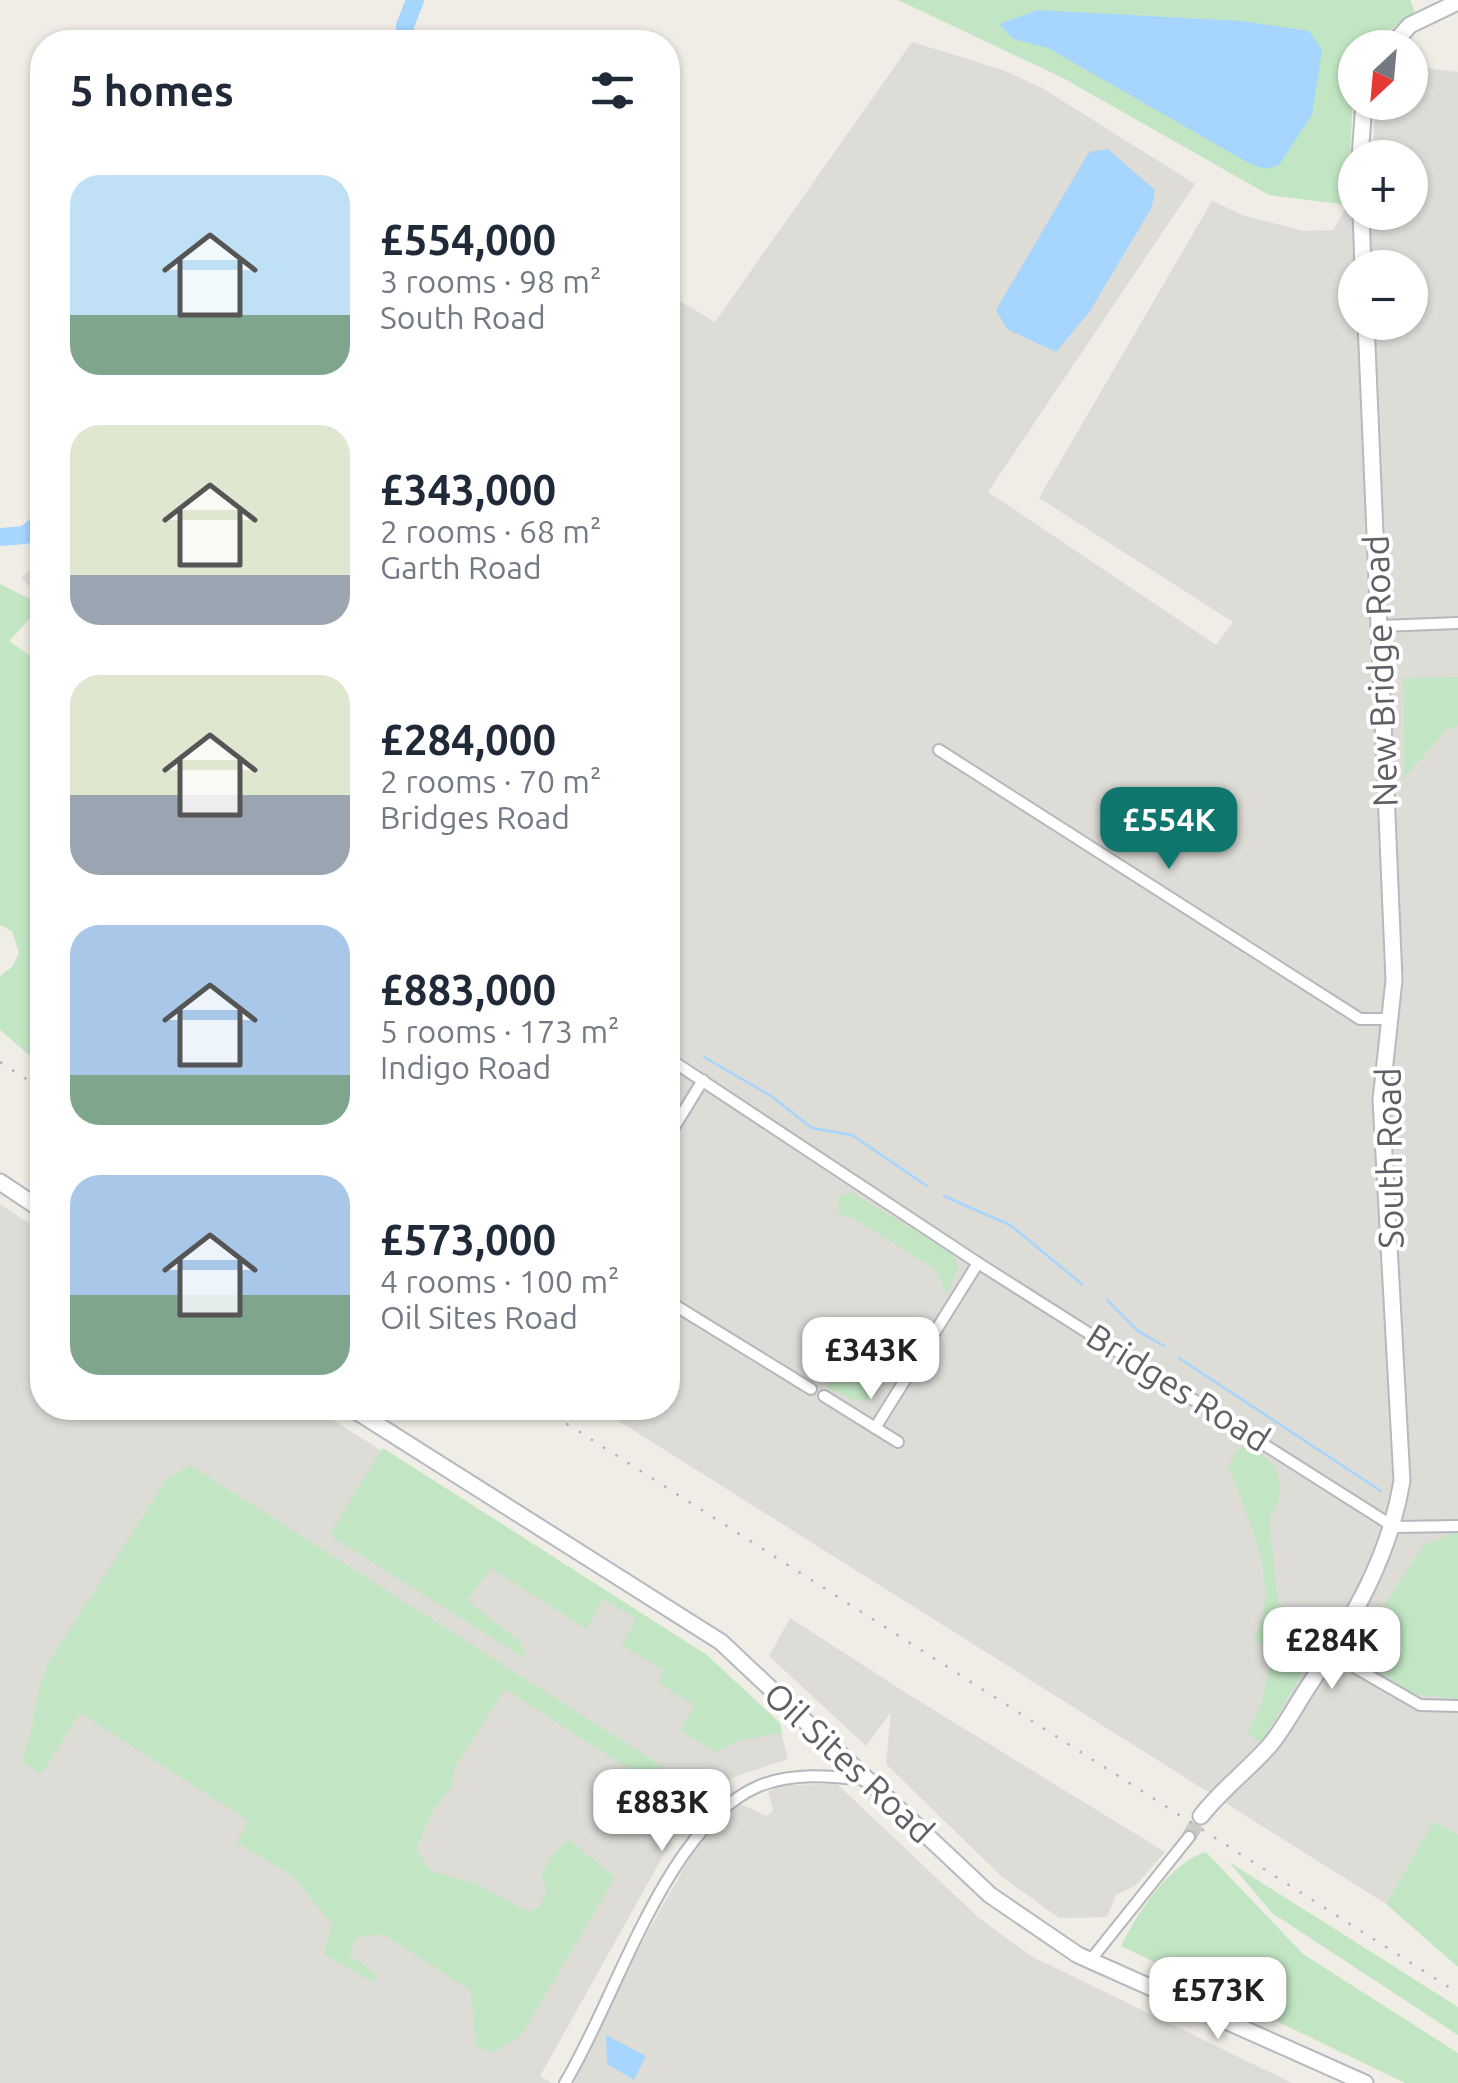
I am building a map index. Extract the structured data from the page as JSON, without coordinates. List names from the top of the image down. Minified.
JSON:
{"streets":{"street":["New Bridge Road","South Road","Bridges Road","Oil Sites Road"]},"crossings":[["New Bridge Road","South Road"],["South Road","Bridges Road"]],"north":"bottom left","page":{"map_buttons":["+","−"],"heading":"5 homes","list":[{"name":"£554,000","note":"3 rooms · 98 m² · South Road"},{"name":"£343,000","note":"2 rooms · 68 m² · Garth Road"},{"name":"£284,000","note":"2 rooms · 70 m² · Bridges Road"},{"name":"£883,000","note":"5 rooms · 173 m² · Indigo Road"},{"name":"£573,000","note":"4 rooms · 100 m² · Oil Sites Road"}],"price":["£554K","£343K","£284K","£883K","£573K"]}}
